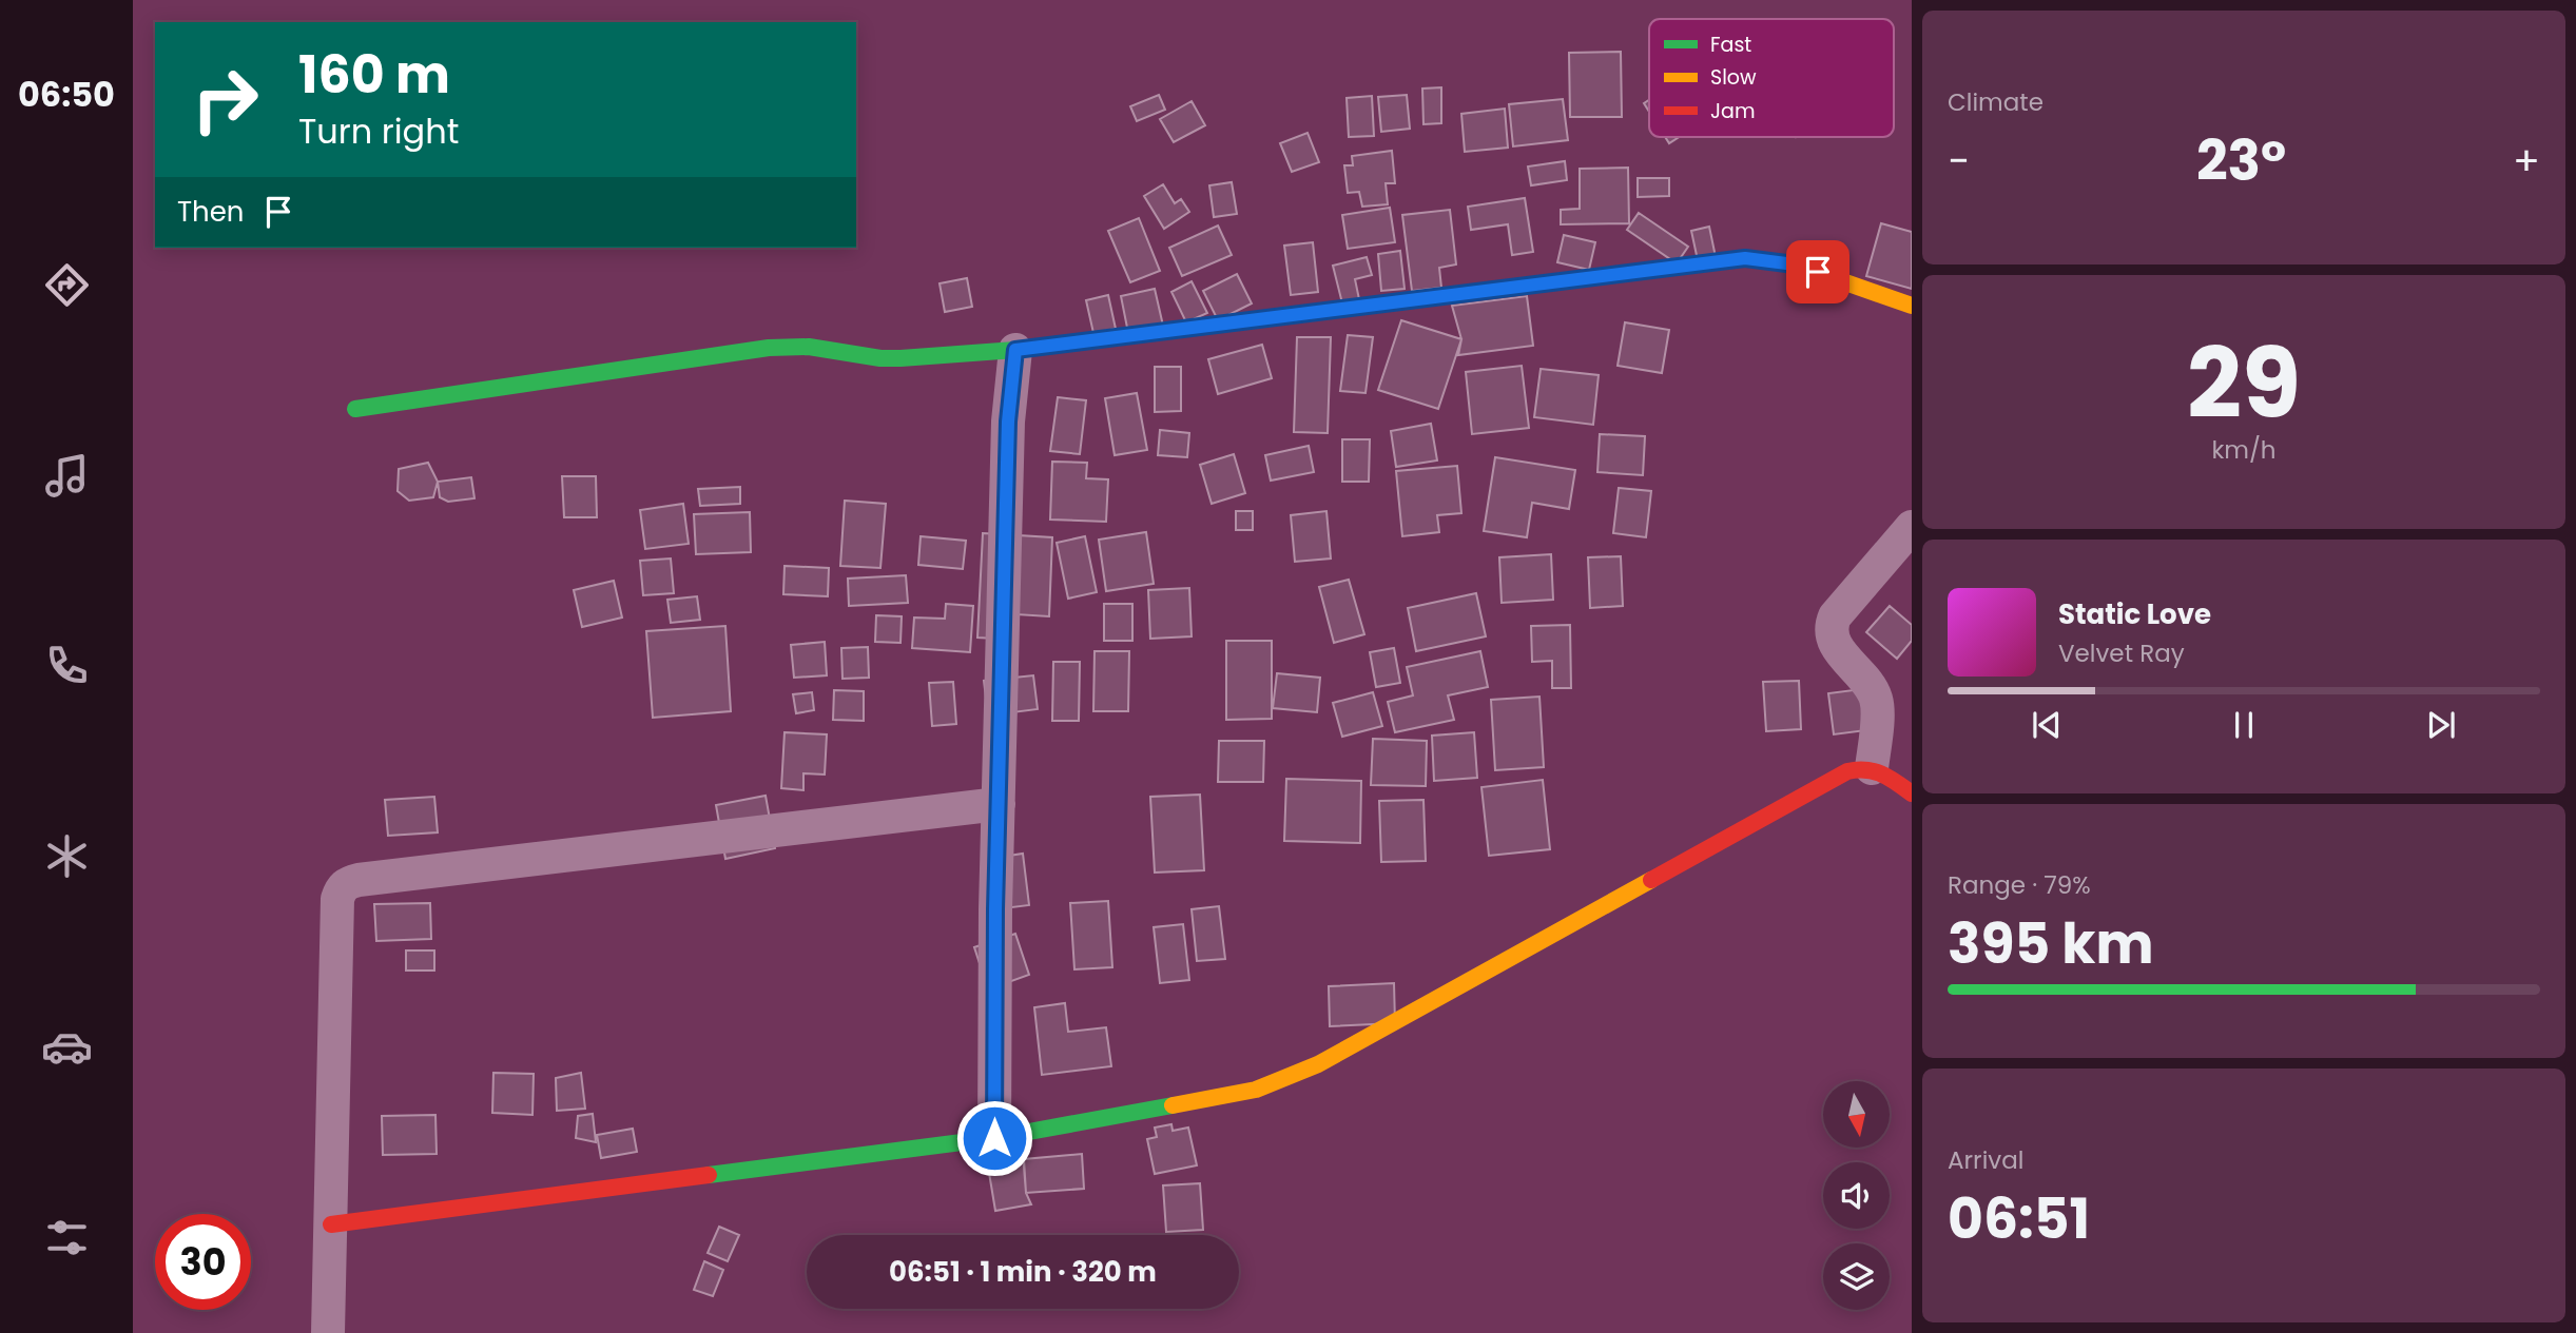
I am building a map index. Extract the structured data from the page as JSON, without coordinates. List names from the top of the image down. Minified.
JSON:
{"legend":["Fast","Slow","Jam"],"north":"bottom","page":{"tabs":"06:50","tile":["Climate",["29","km/h"],["Range · 79%","395 km"],["Arrival","06:51"]],"turn":["160 m","Turn right"],"heat":["−","23°","+"],"then":"Then","song":["Static Love","Velvet Ray"],"limit":"30","trip":"06:51 · 1 min · 320 m"}}
